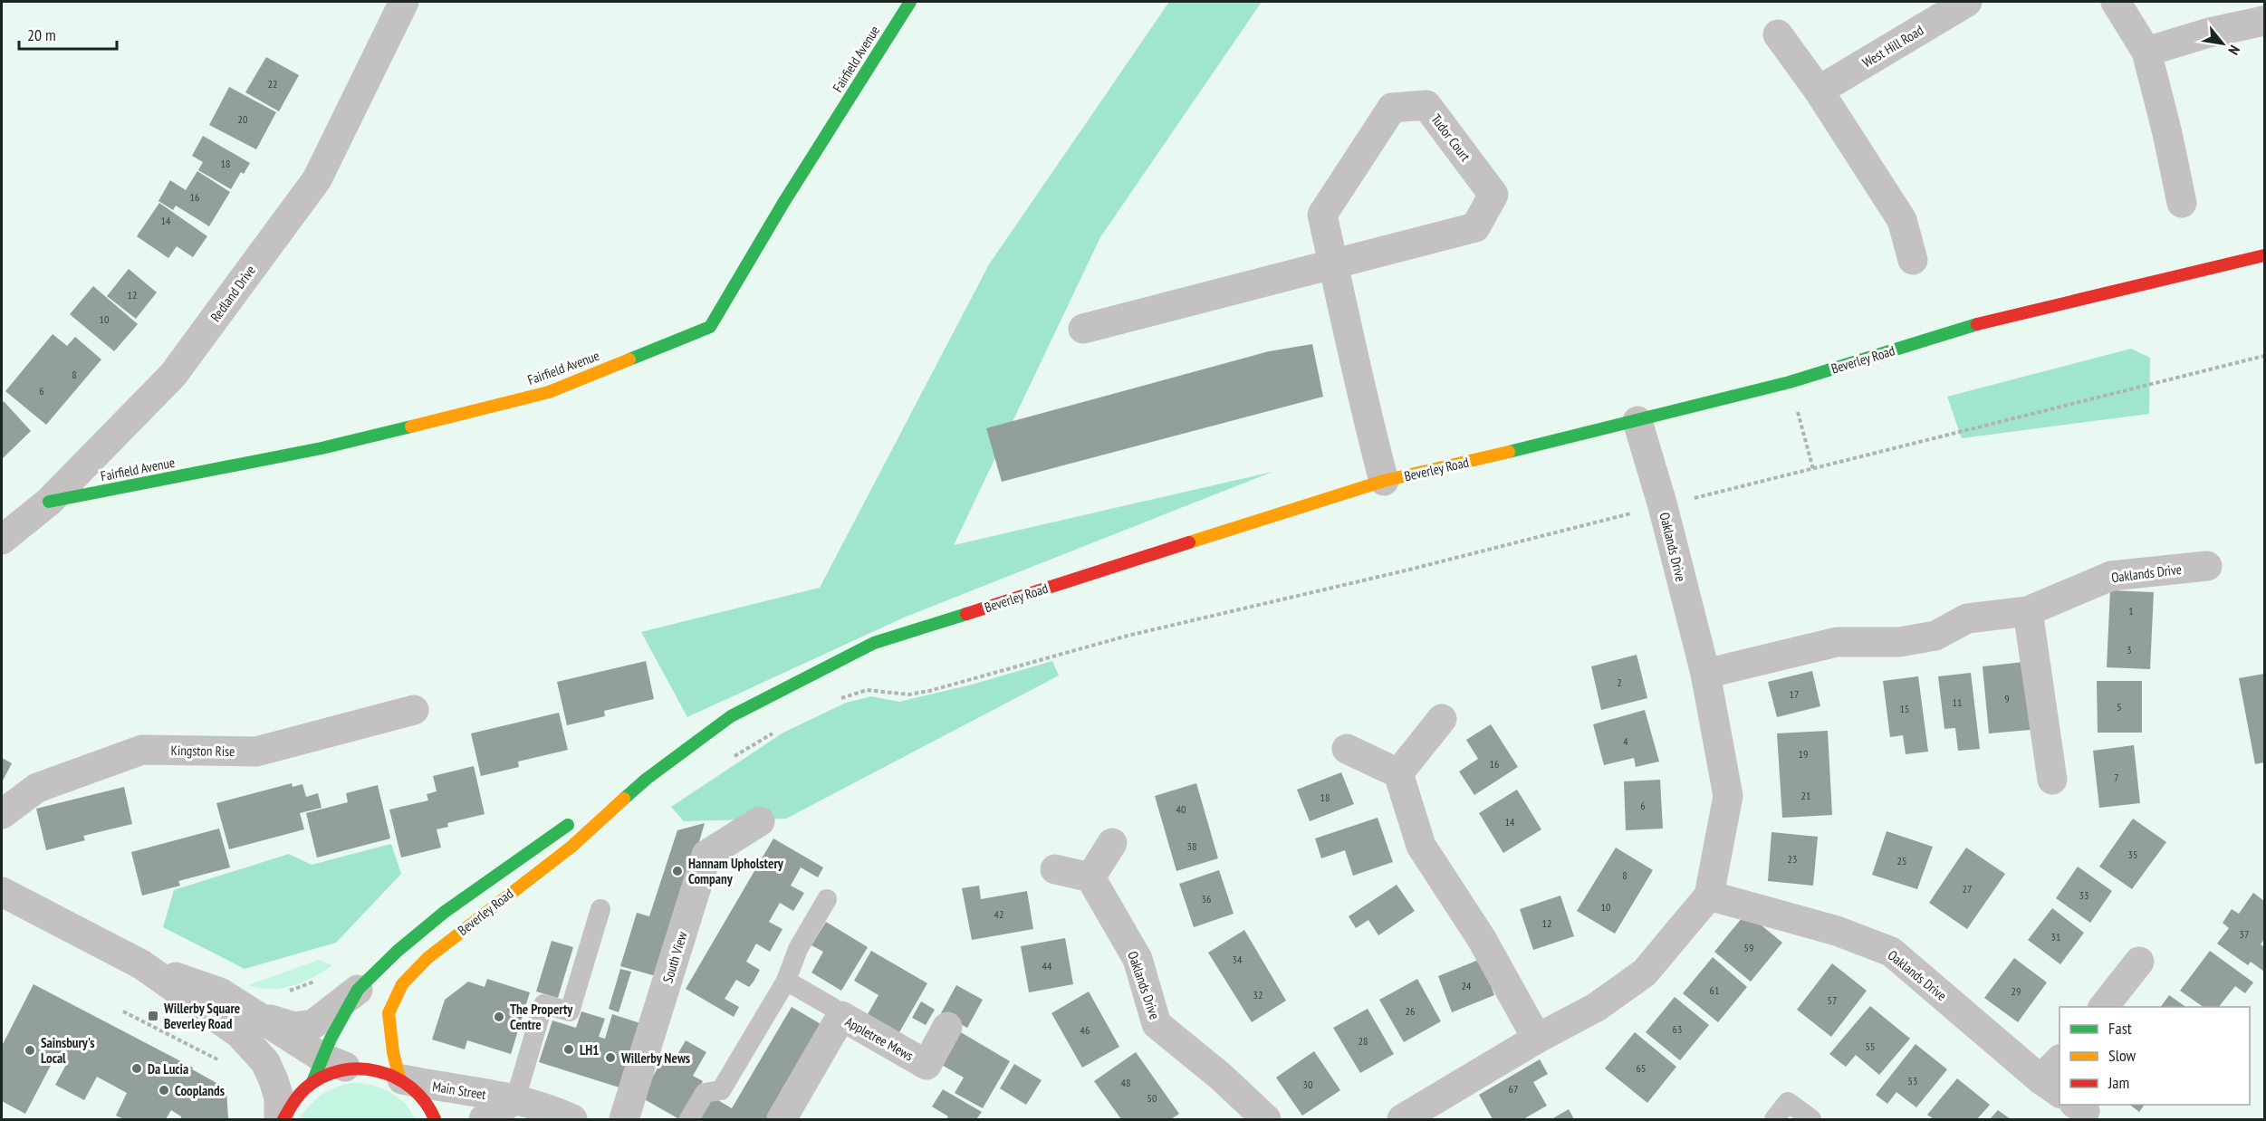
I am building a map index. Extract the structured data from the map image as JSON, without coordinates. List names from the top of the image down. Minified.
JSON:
{"streets":{"main road":["Fairfield Avenue","Beverley Road"],"street":["West Hill Road","Tudor Court","Redland Drive","Oaklands Drive","Kingston Rise","South View","Appletree Mews","Main Street"]},"crossings":[["Fairfield Avenue","Redland Drive"],["Tudor Court","Beverley Road"],["Beverley Road","Oaklands Drive"],["Beverley Road","Main Street"]],"places":{"other":["Hannam Upholstery Company","The Property Centre","LH1","Sainsbury's Local","Willerby News","Da Lucia","Cooplands"],"transit":["Willerby Square Beverley Road"]},"house_numbers":["22","20","18","16","14","12","10","8","6","1","3","2","17","9","11","5","15","4","19","16","7","21","18","6","40","14","38","35","23","25","8","27","33","36","10","42","12","37","31","59","34","44","24","61","29","32","57","26","63","46","28","55","65","53","48","30","67","50"],"legend":["Fast","Slow","Jam"],"scale_bar":"20 m","north":"bottom right"}
